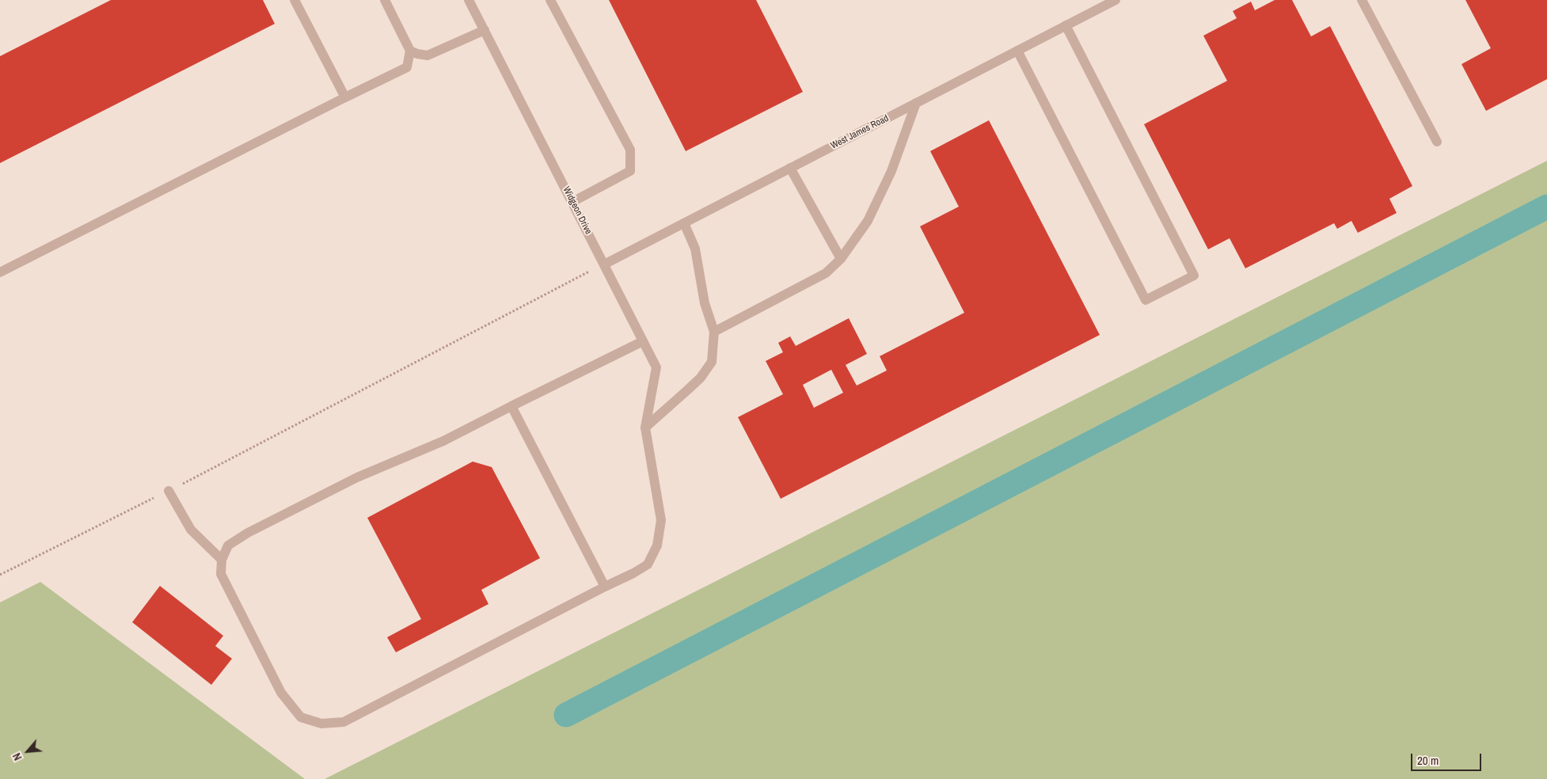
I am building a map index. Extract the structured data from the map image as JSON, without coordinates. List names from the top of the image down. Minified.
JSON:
{"streets":{"street":["West James Road","Widgeon Drive"]},"crossings":[["West James Road","Widgeon Drive"]],"scale_bar":"20 m","north":"bottom left"}
